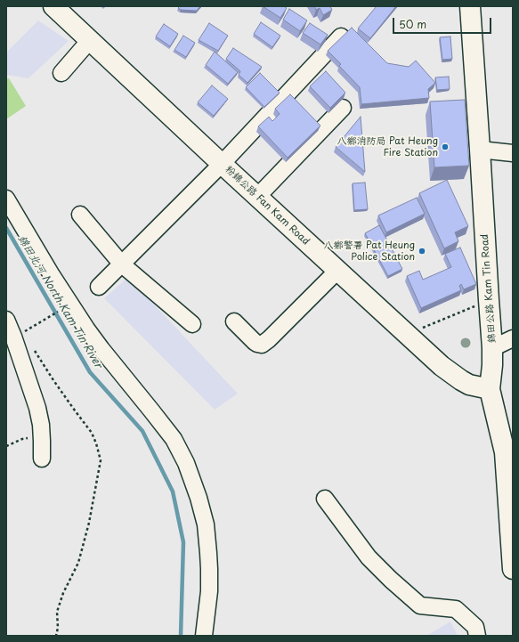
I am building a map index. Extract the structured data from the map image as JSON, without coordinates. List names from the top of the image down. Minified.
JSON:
{"streets":{"main road":["粉錦公路 Fan Kam Road","錦田公路 Kam Tin Road"]},"crossings":[["粉錦公路 Fan Kam Road","錦田公路 Kam Tin Road"]],"water":["錦田北河 North Kam Tin River"],"places":["八鄉消防局 Pat Heung Fire Station","八鄉警署 Pat Heung Police Station"],"scale_bar":"50 m"}
